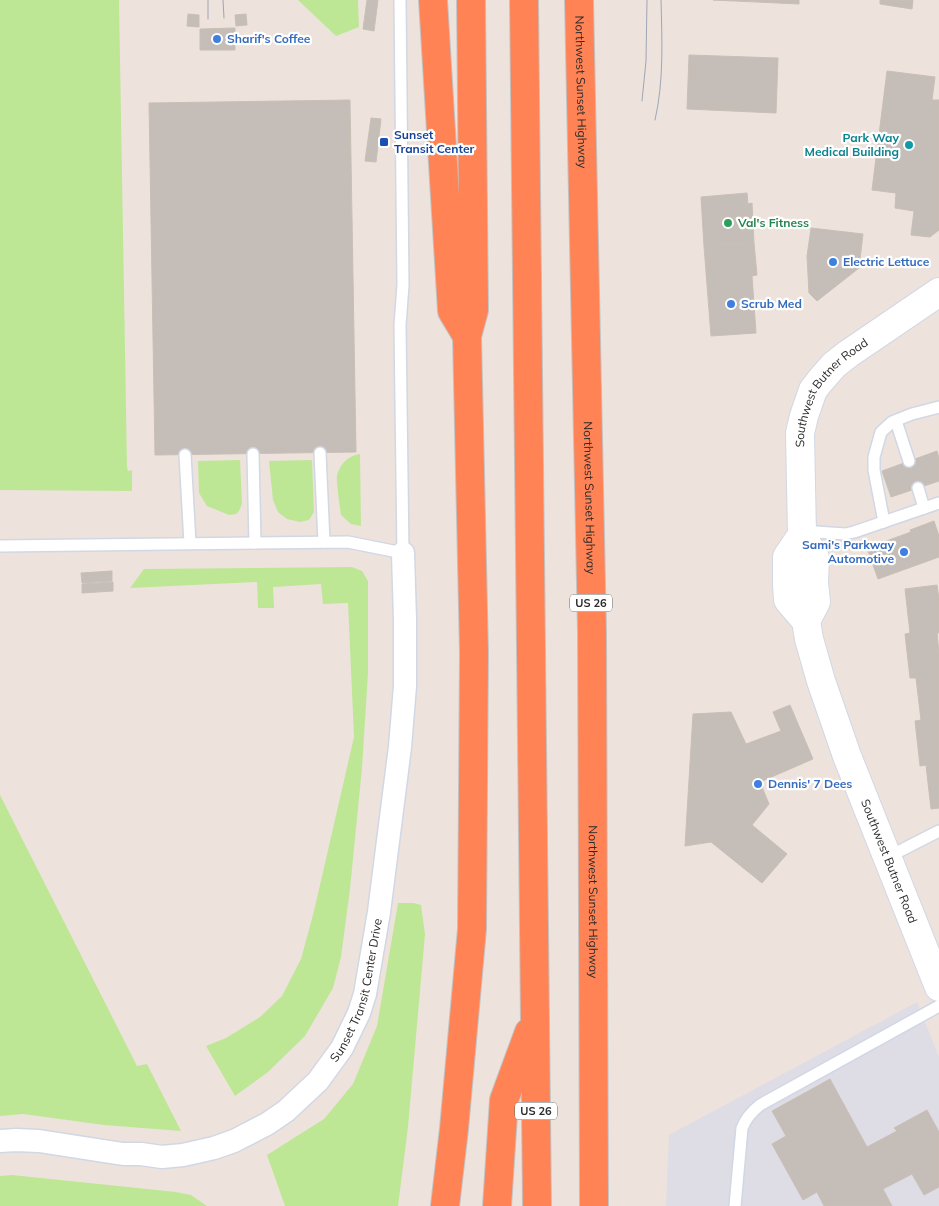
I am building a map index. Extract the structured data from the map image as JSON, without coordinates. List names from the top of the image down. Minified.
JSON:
{"streets":{"highway":["Northwest Sunset Highway","US 26"],"street":["Southwest Butner Road","Sunset Transit Center Drive"]},"places":{"other":["Sharif's Coffee","Park Way Medical Building","Val's Fitness","Electric Lettuce","Scrub Med","Sami's Parkway Automotive","Dennis' 7 Dees"],"transit":["Sunset Transit Center"]}}
